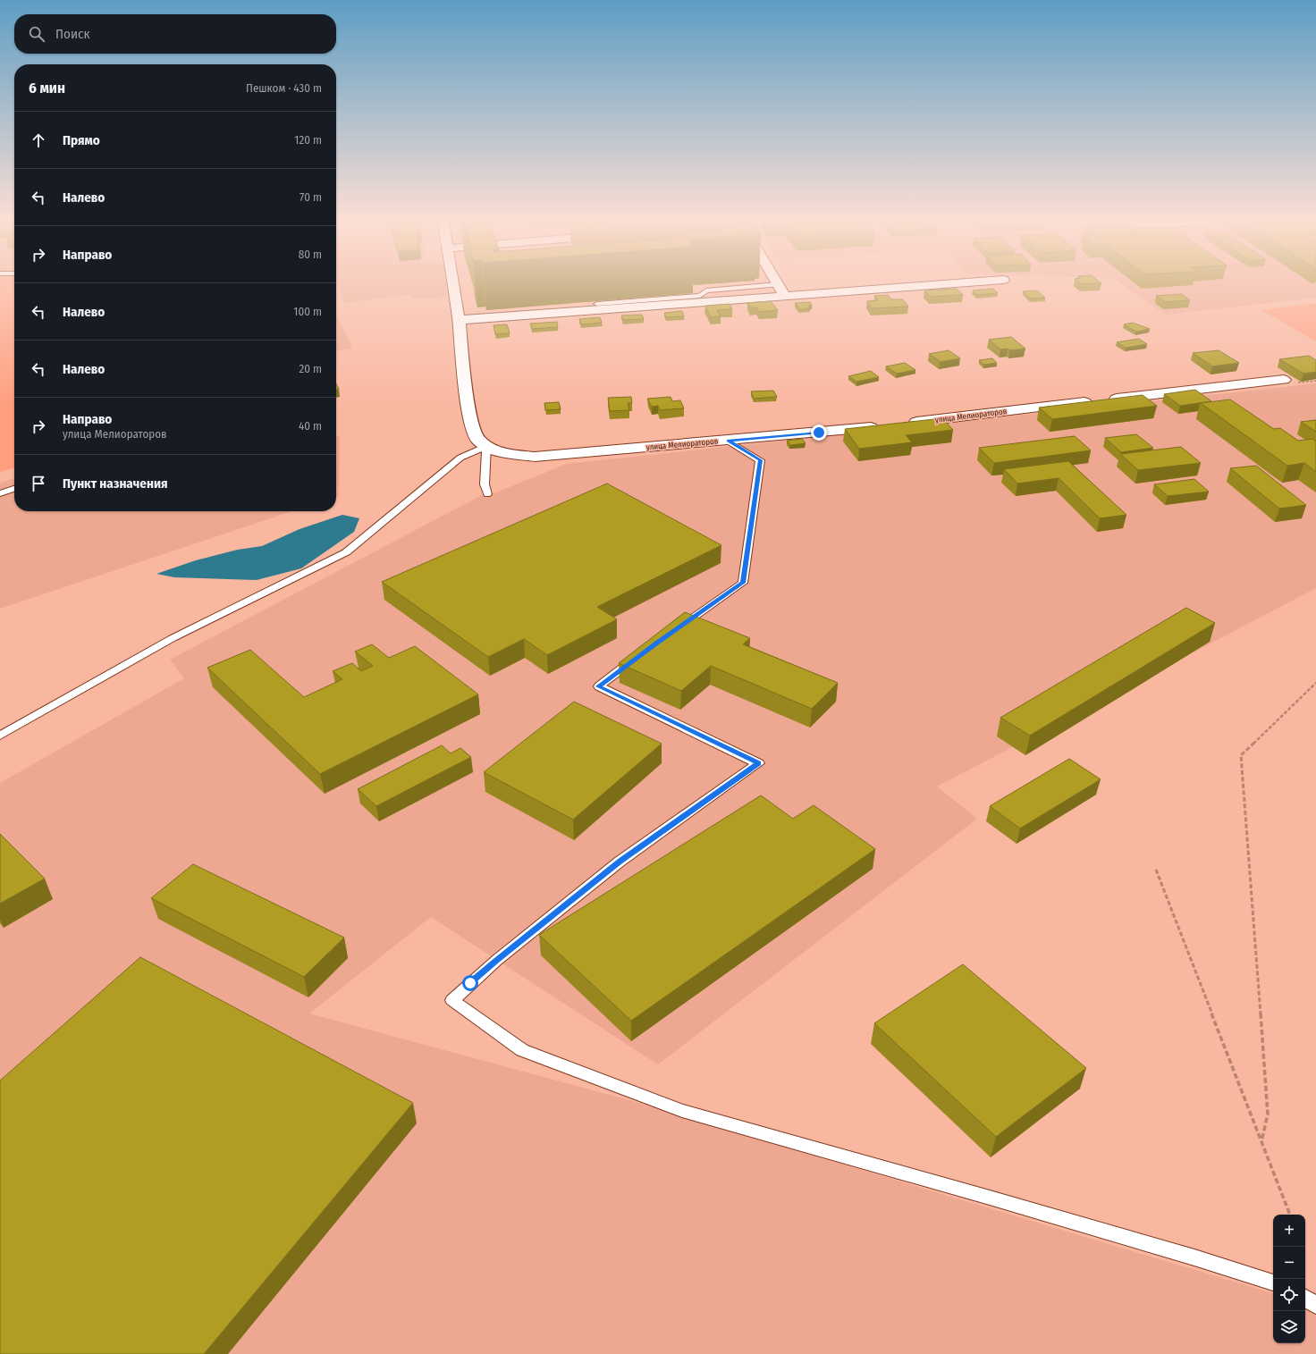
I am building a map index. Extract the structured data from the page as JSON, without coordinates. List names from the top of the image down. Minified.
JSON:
{"streets":{"street":["улица Мелиораторов"]},"page":{"search":"Поиск","heading":["6 мин","Пешком · 430 m"],"list":[["Прямо","120 m"],["Налево","70 m"],["Направо","80 m"],["Налево","100 m"],["Налево","20 m"],["Направо","улица Мелиораторов","40 m"],"Пункт назначения"],"map_buttons":["+","−"]}}
